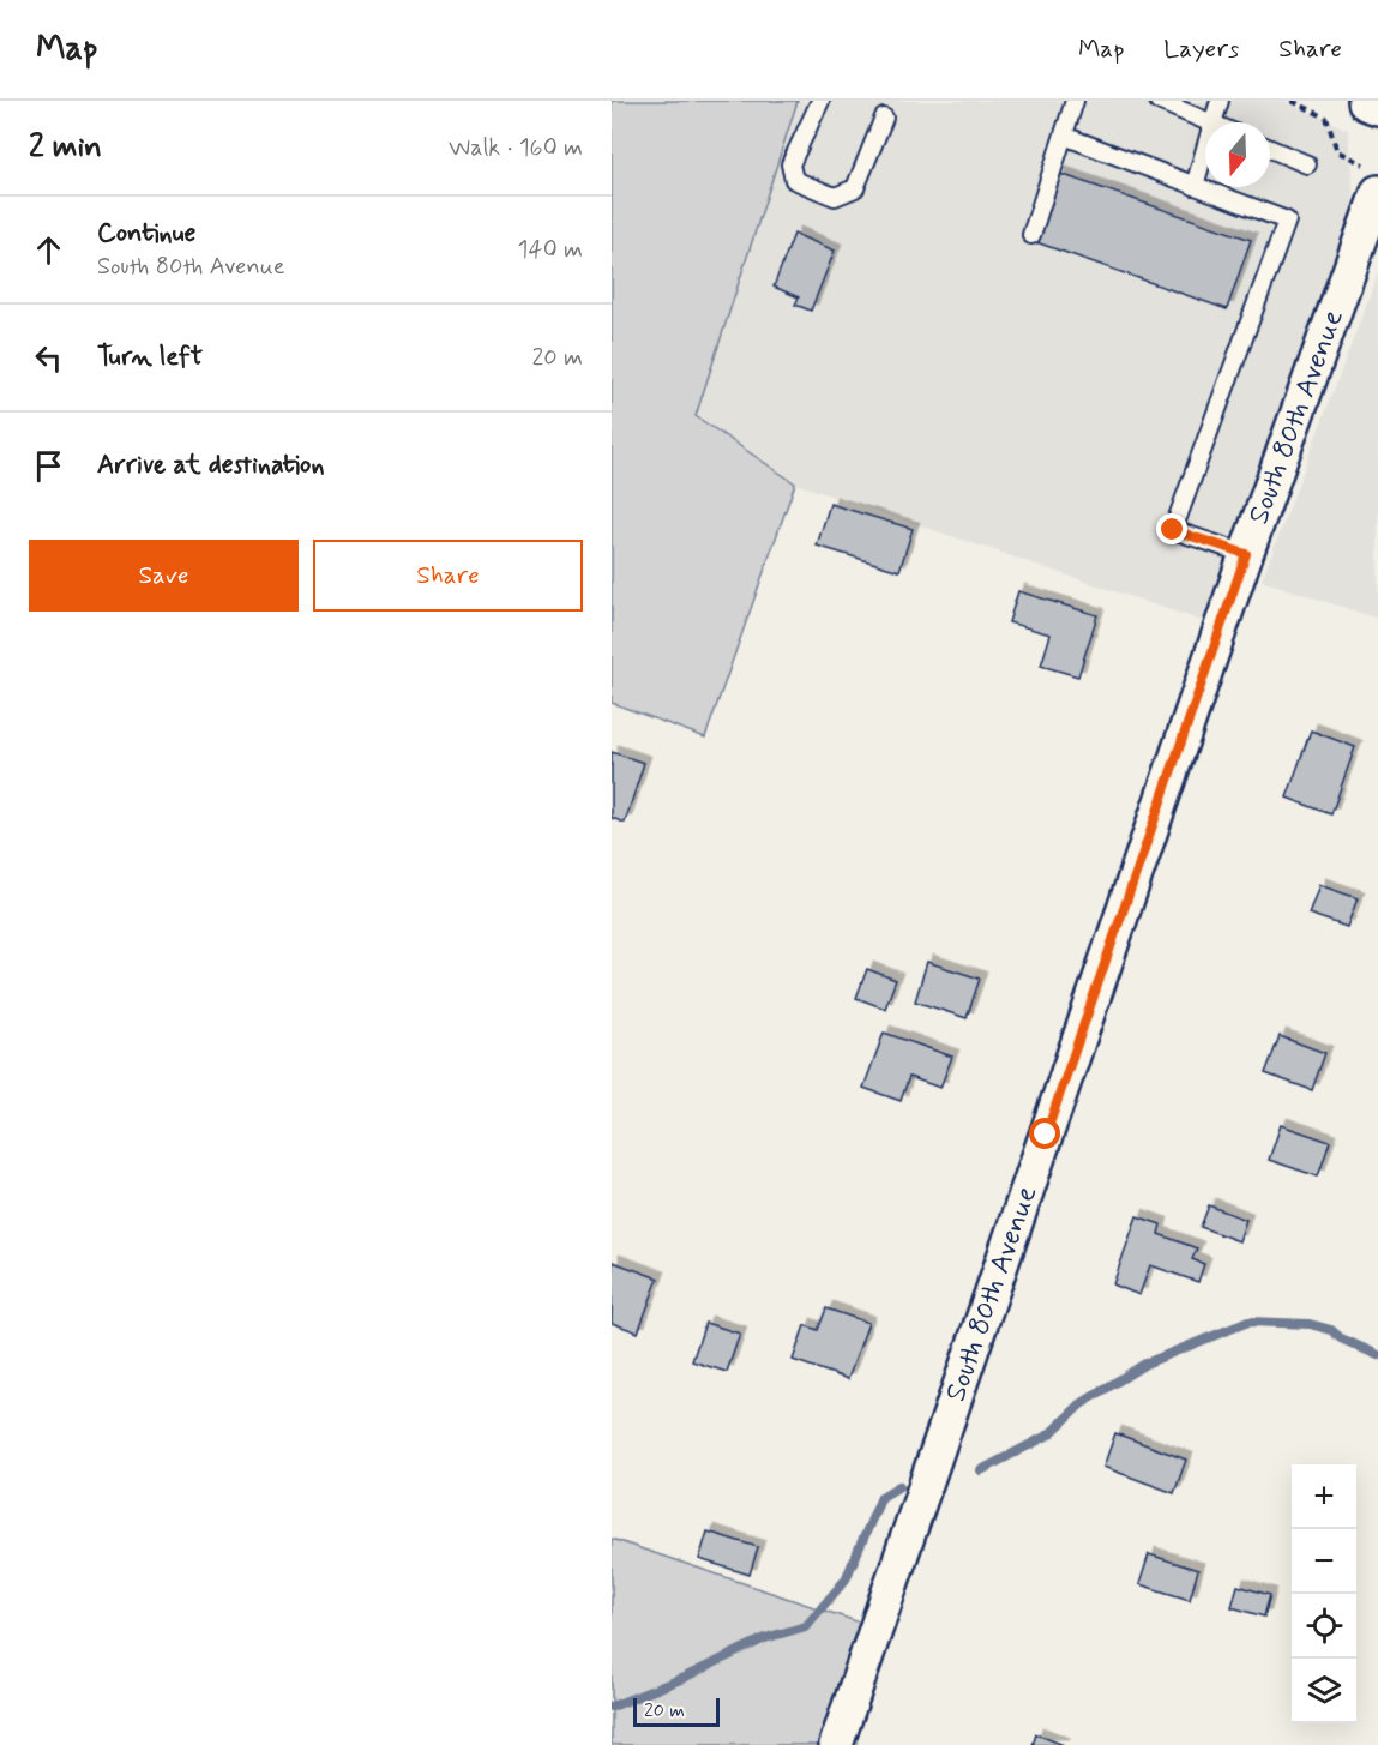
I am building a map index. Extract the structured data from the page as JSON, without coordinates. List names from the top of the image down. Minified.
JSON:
{"streets":{"street":["South 80th Avenue"]},"scale_bar":"20 m","north":"bottom","page":{"header":"Map","nav":["Map","Layers","Share"],"heading":["2 min","Walk · 160 m"],"list":[["Continue","South 80th Avenue","140 m"],["Turn left","20 m"],"Arrive at destination"],"buttons":["Save","Share"],"map_buttons":["+","−"],"scale":"20 m"}}
